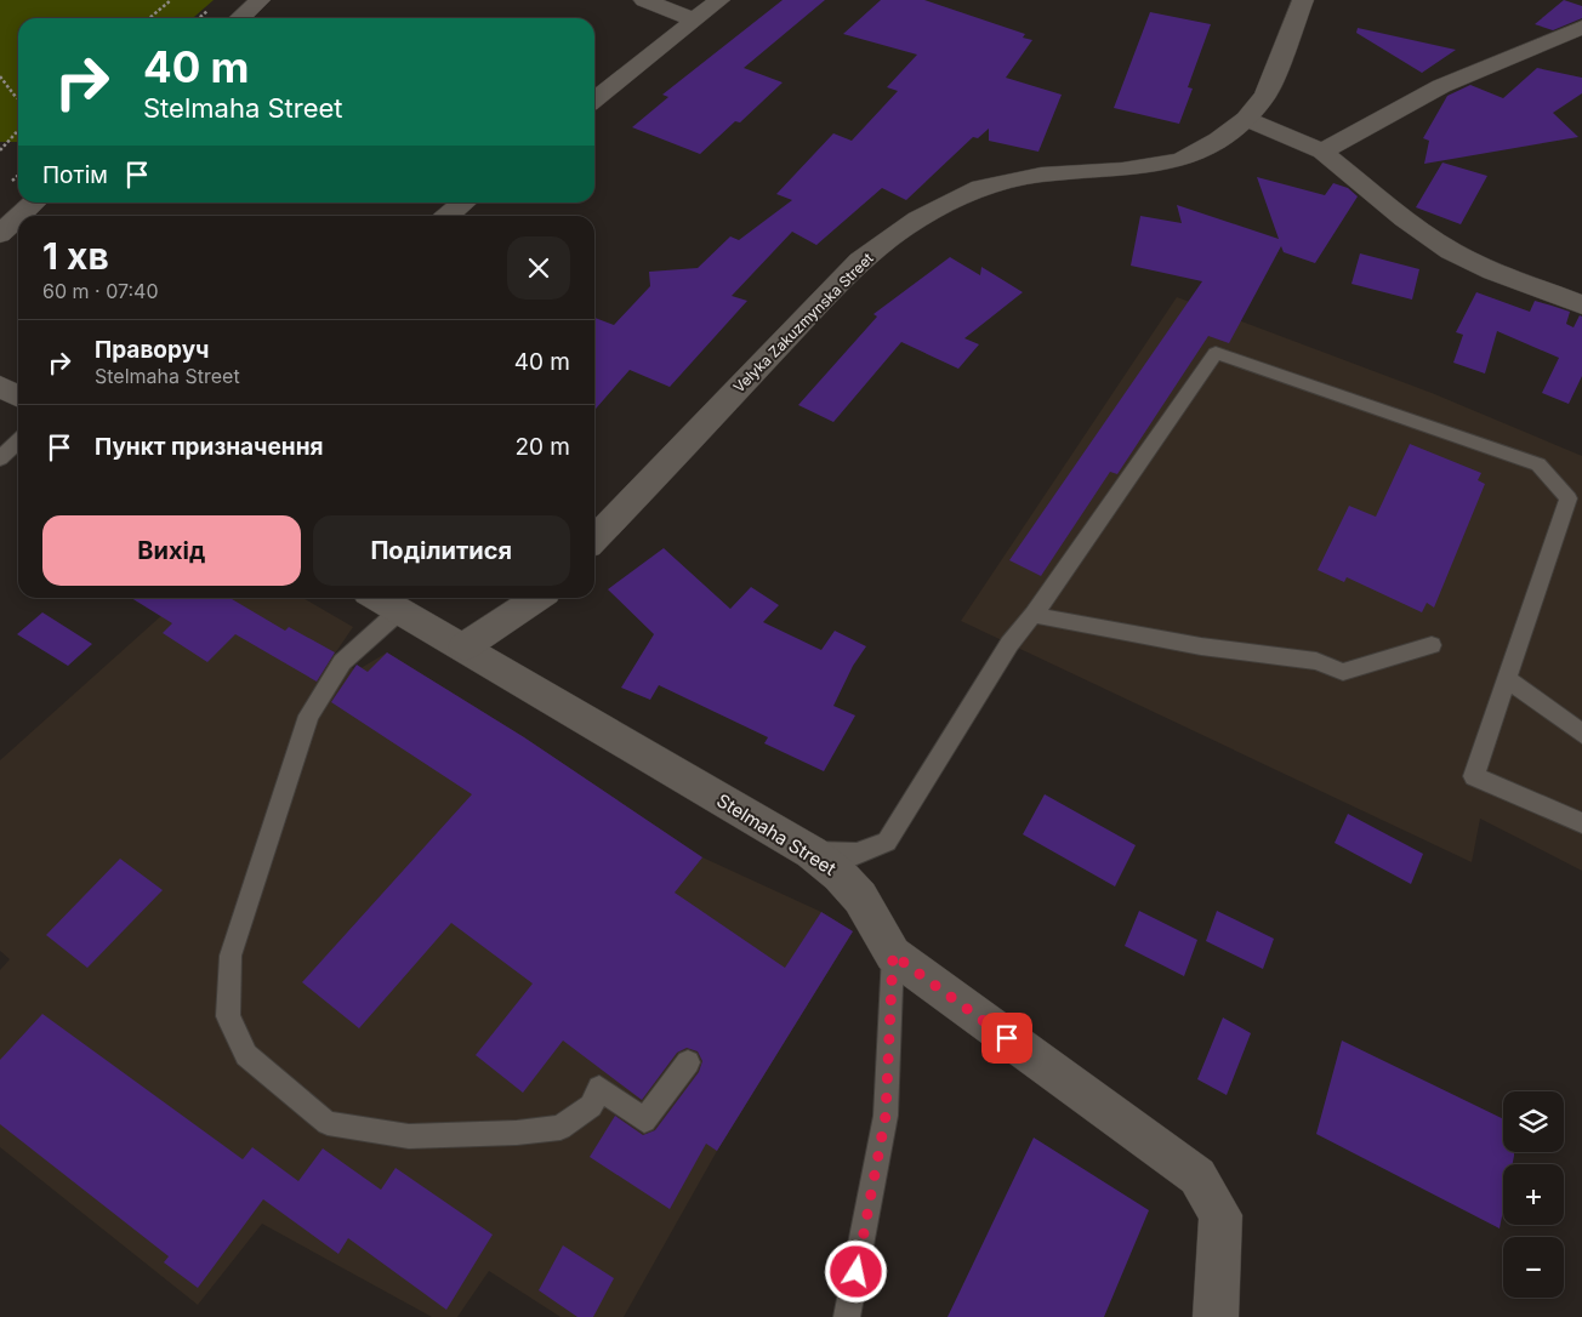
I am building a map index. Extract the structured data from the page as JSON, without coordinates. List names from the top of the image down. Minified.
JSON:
{"streets":{"street":["Velyka Zakuzmynska Street","Stelmaha Street"]},"page":{"turn":["40 m","Stelmaha Street"],"then":"Потім","heading":["1 хв","60 m · 07:40"],"list":[{"name":"Праворуч","note":"Stelmaha Street","value":"40 m"},{"name":"Пункт призначення","value":"20 m"}],"buttons":["Вихід","Поділитися"],"map_buttons":["+","−"]}}
